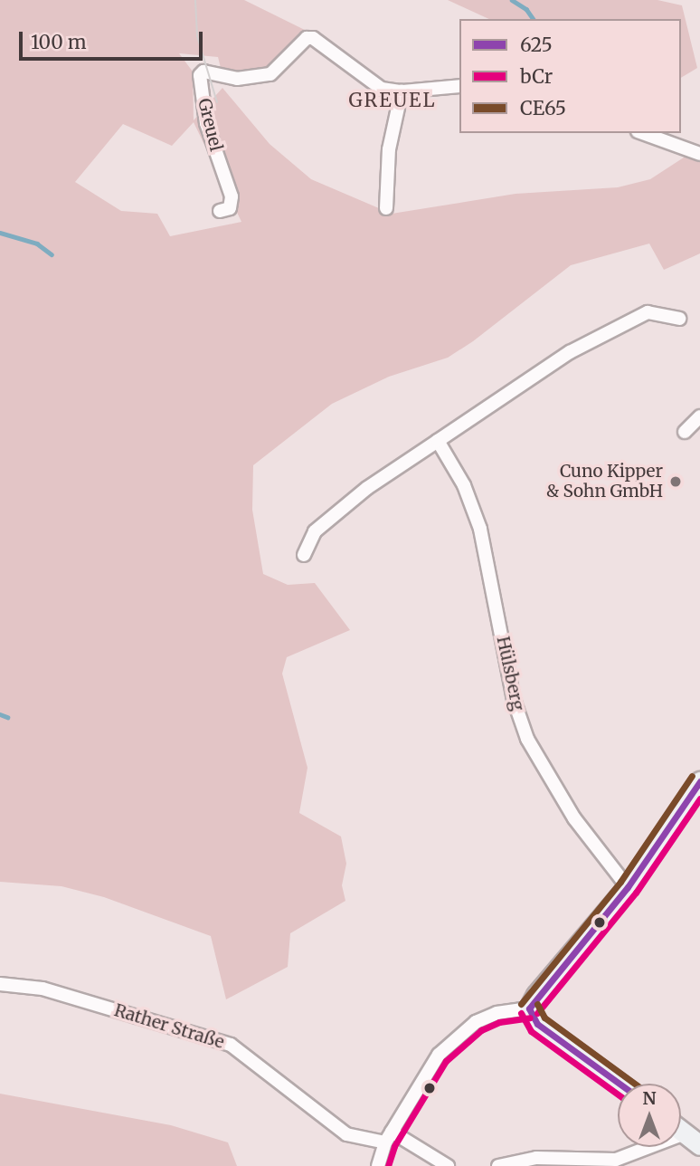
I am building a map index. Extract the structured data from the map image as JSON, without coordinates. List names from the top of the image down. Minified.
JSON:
{"streets":{"street":["Greuel","Hülsberg","Rather Straße"]},"districts":["GREUEL"],"places":["Cuno Kipper & Sohn GmbH"],"lines":["transit line CE65","transit line 625","transit line bCr"],"legend":["625","bCr","CE65"],"scale_bar":"100 m","north":"top"}
